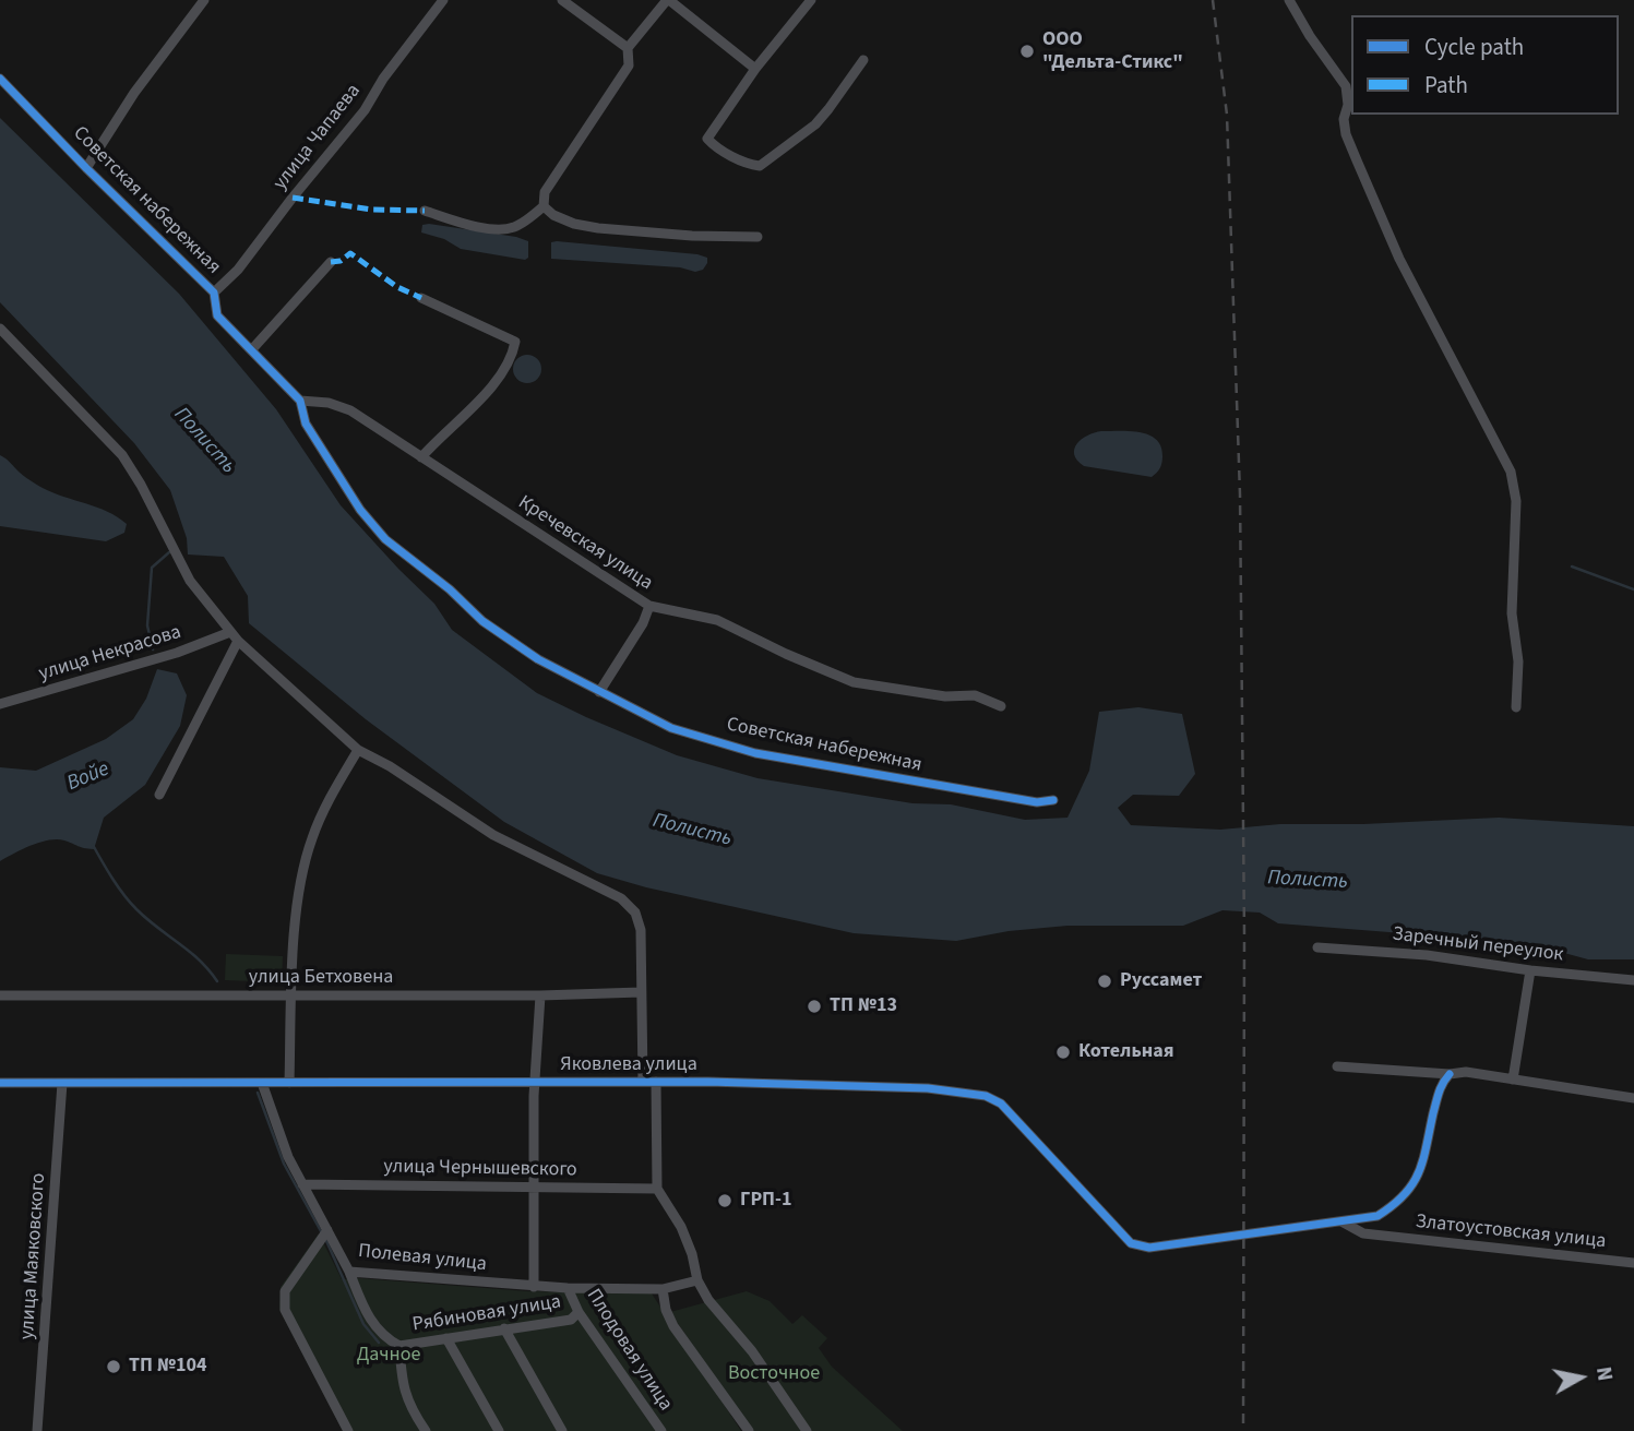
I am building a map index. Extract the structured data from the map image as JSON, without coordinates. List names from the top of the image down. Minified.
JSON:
{"streets":{"street":["улица Чапаева","Советская набережная","Кречевская улица","улица Некрасова","Заречный переулок","улица Бетховена","Яковлева улица","улица Чернышевского","Златоустовская улица","улица Маяковского","Полевая улица","Рябиновая улица","Плодовая улица"]},"crossings":[["улица Чапаева","Советская набережная"],["Советская набережная","Кречевская улица"],["Яковлева улица","Златоустовская улица"],["Яковлева улица","улица Маяковского"],["Яковлева улица","Полевая улица"],["улица Чернышевского","Полевая улица"],["Полевая улица","Рябиновая улица"],["Полевая улица","Плодовая улица"],["Рябиновая улица","Плодовая улица"]],"water":["Полисть","Войе"],"parks":["Дачное","Восточное"],"places":["ООО \"Дельта-Стикс\"","Руссамет","ТП №13","Котельная","ГРП-1","ТП №104"],"legend":["Cycle path","Path"],"north":"right"}
